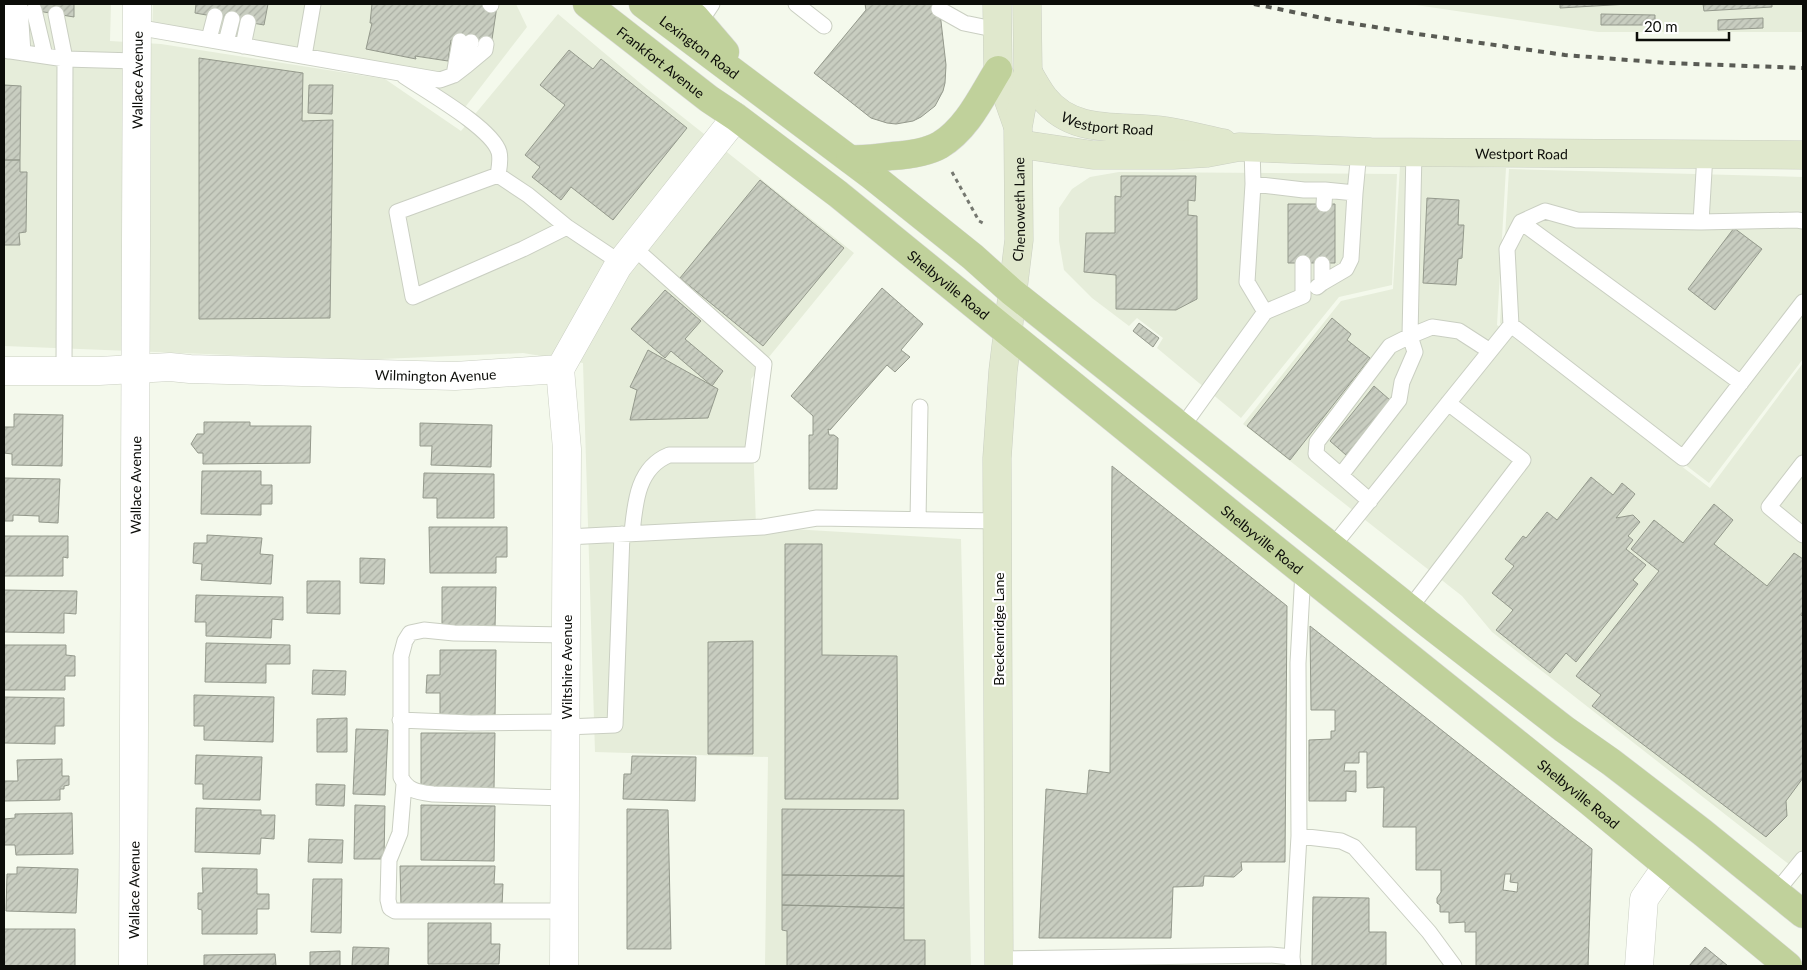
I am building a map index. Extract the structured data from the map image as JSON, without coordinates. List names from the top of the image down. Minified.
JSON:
{"streets":{"main road":["Lexington Road","Frankfort Avenue","Westport Road","Chenoweth Lane","Shelbyville Road","Breckenridge Lane"],"street":["Wallace Avenue","Wilmington Avenue","Wiltshire Avenue"]},"crossings":[["Frankfort Avenue","Shelbyville Road"],["Wallace Avenue","Wilmington Avenue"],["Westport Road","Chenoweth Lane"],["Chenoweth Lane","Breckenridge Lane"],["Shelbyville Road","Breckenridge Lane"],["Wilmington Avenue","Wiltshire Avenue"]],"scale_bar":"20 m"}
